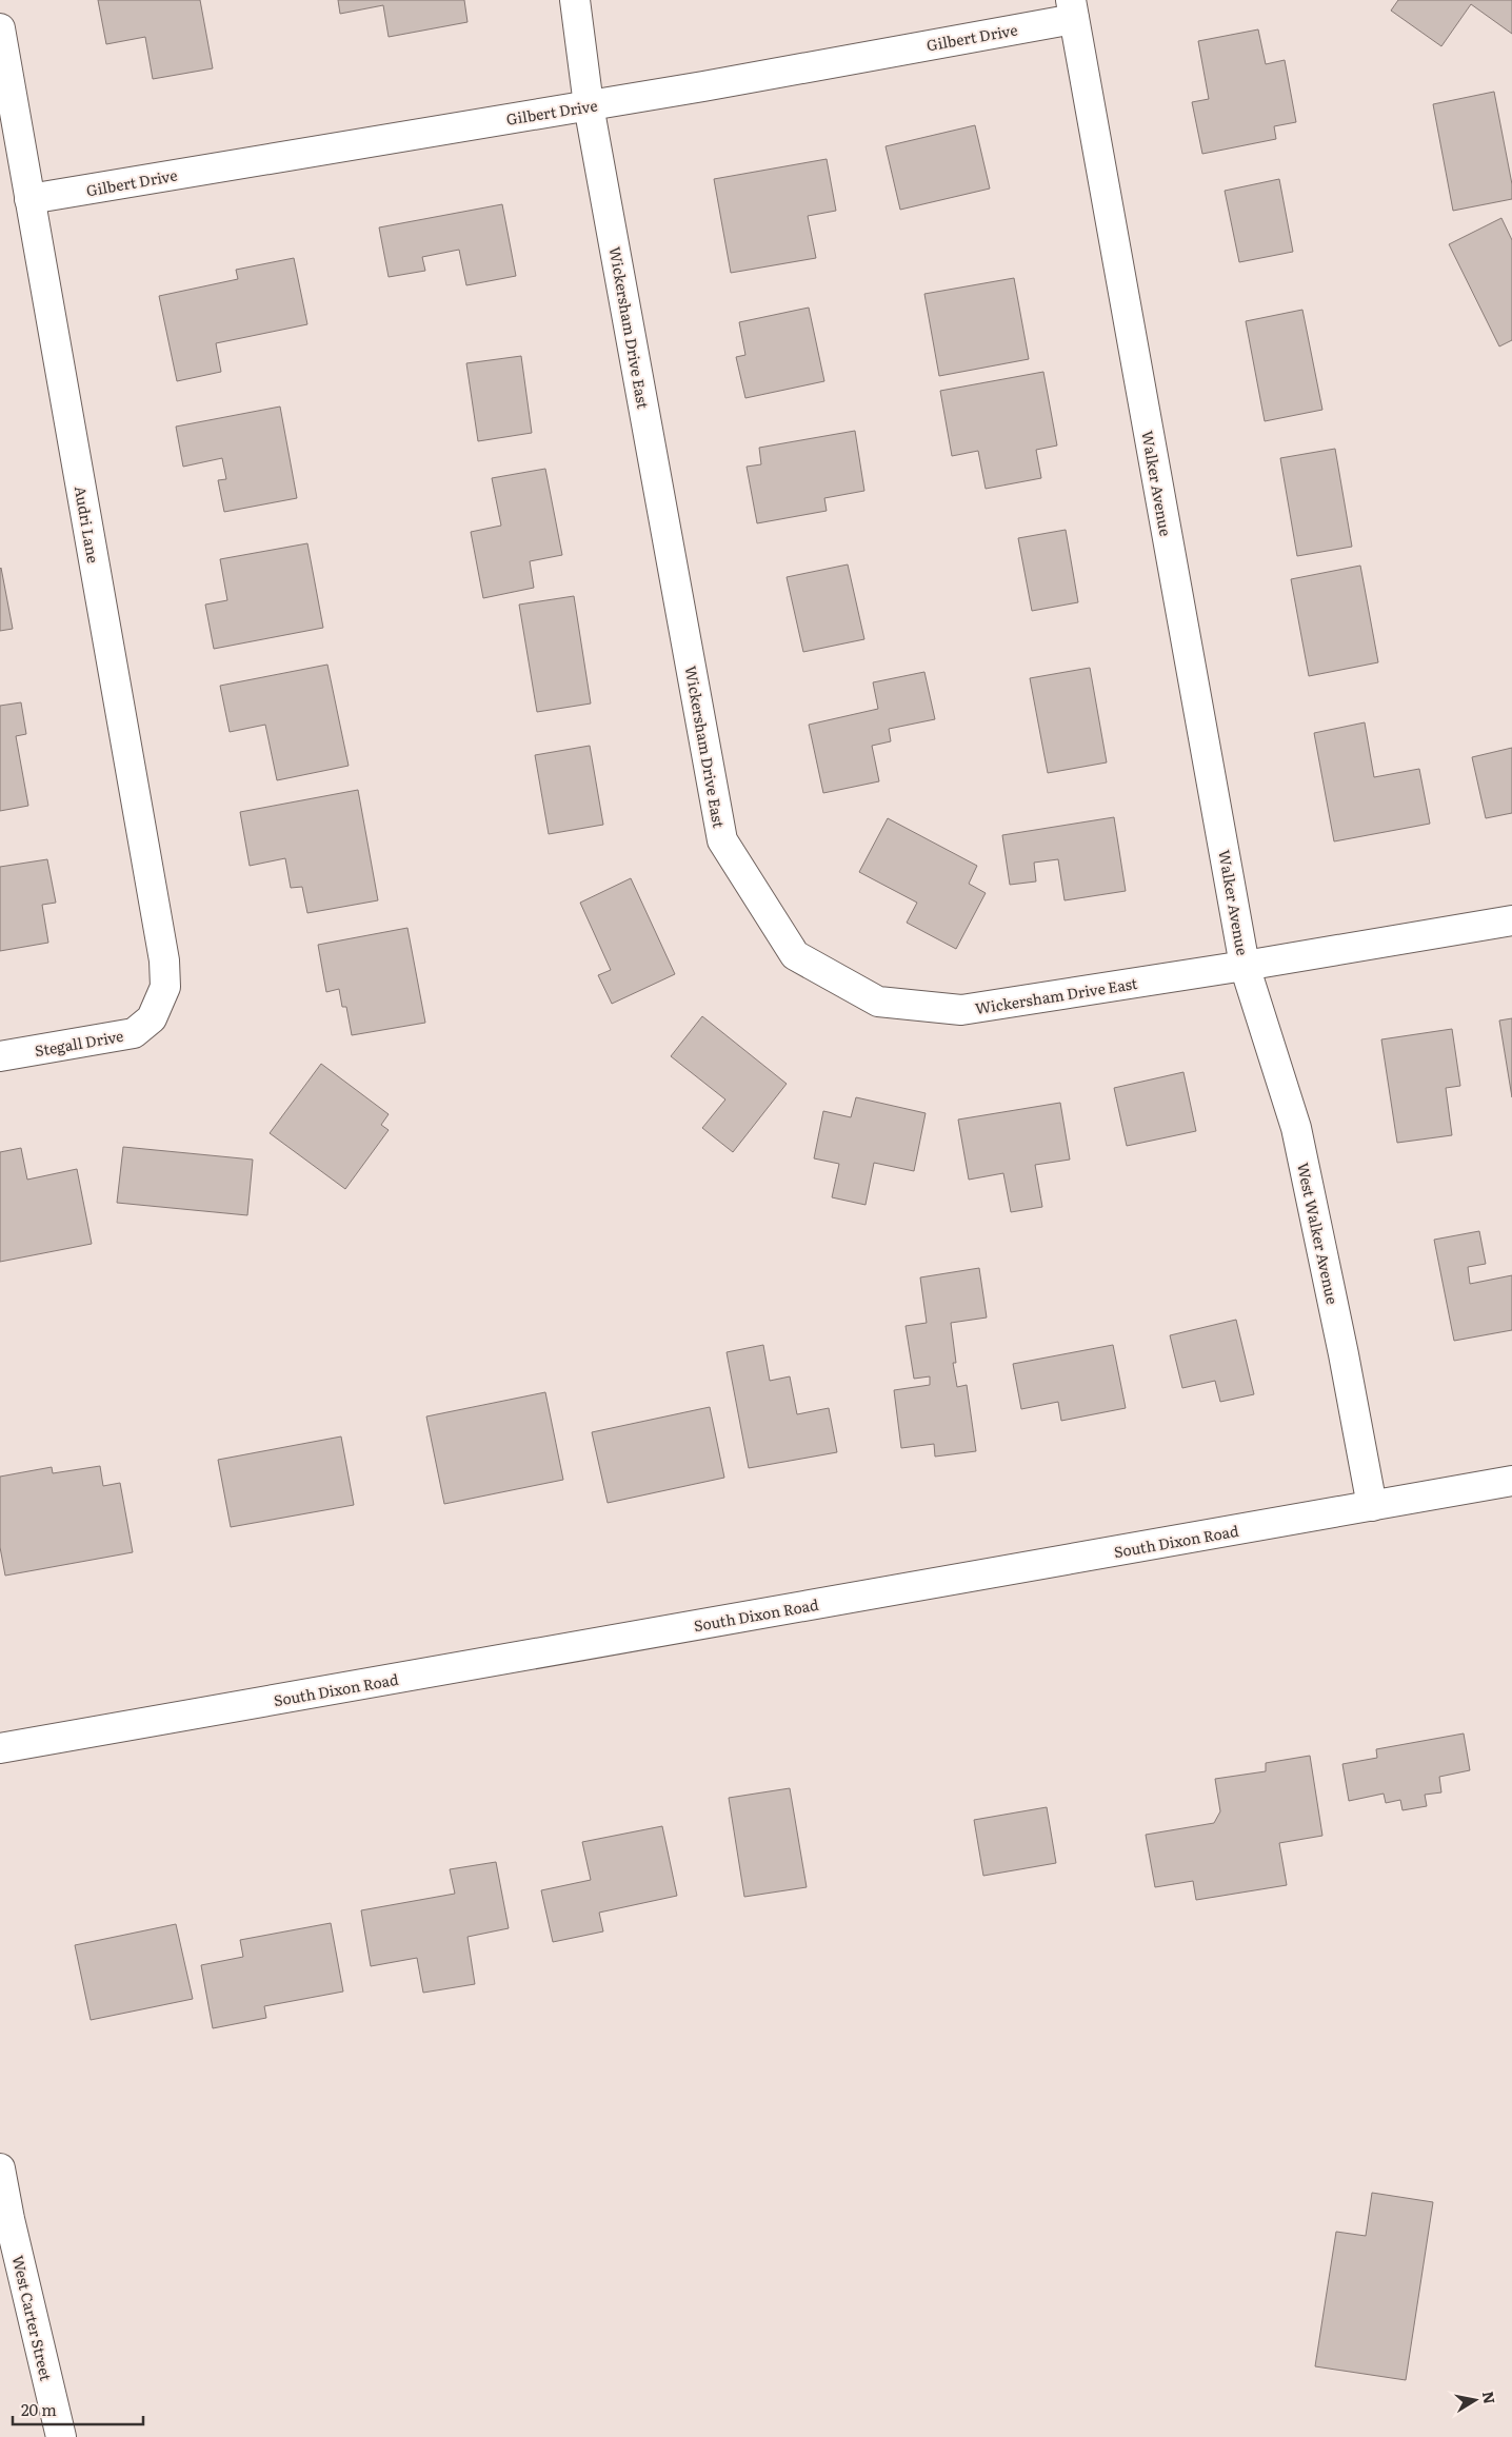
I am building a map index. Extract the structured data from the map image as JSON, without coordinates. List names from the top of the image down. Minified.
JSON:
{"streets":{"street":["Gilbert Drive","Wickersham Drive East","Walker Avenue","Audri Lane","Stegall Drive","West Walker Avenue","South Dixon Road","West Carter Street"]},"crossings":[["Gilbert Drive","Wickersham Drive East"],["Gilbert Drive","Walker Avenue"],["Gilbert Drive","Audri Lane"],["Wickersham Drive East","Walker Avenue"],["Wickersham Drive East","West Walker Avenue"],["Walker Avenue","West Walker Avenue"],["Audri Lane","Stegall Drive"],["West Walker Avenue","South Dixon Road"]],"scale_bar":"20 m","north":"right"}
